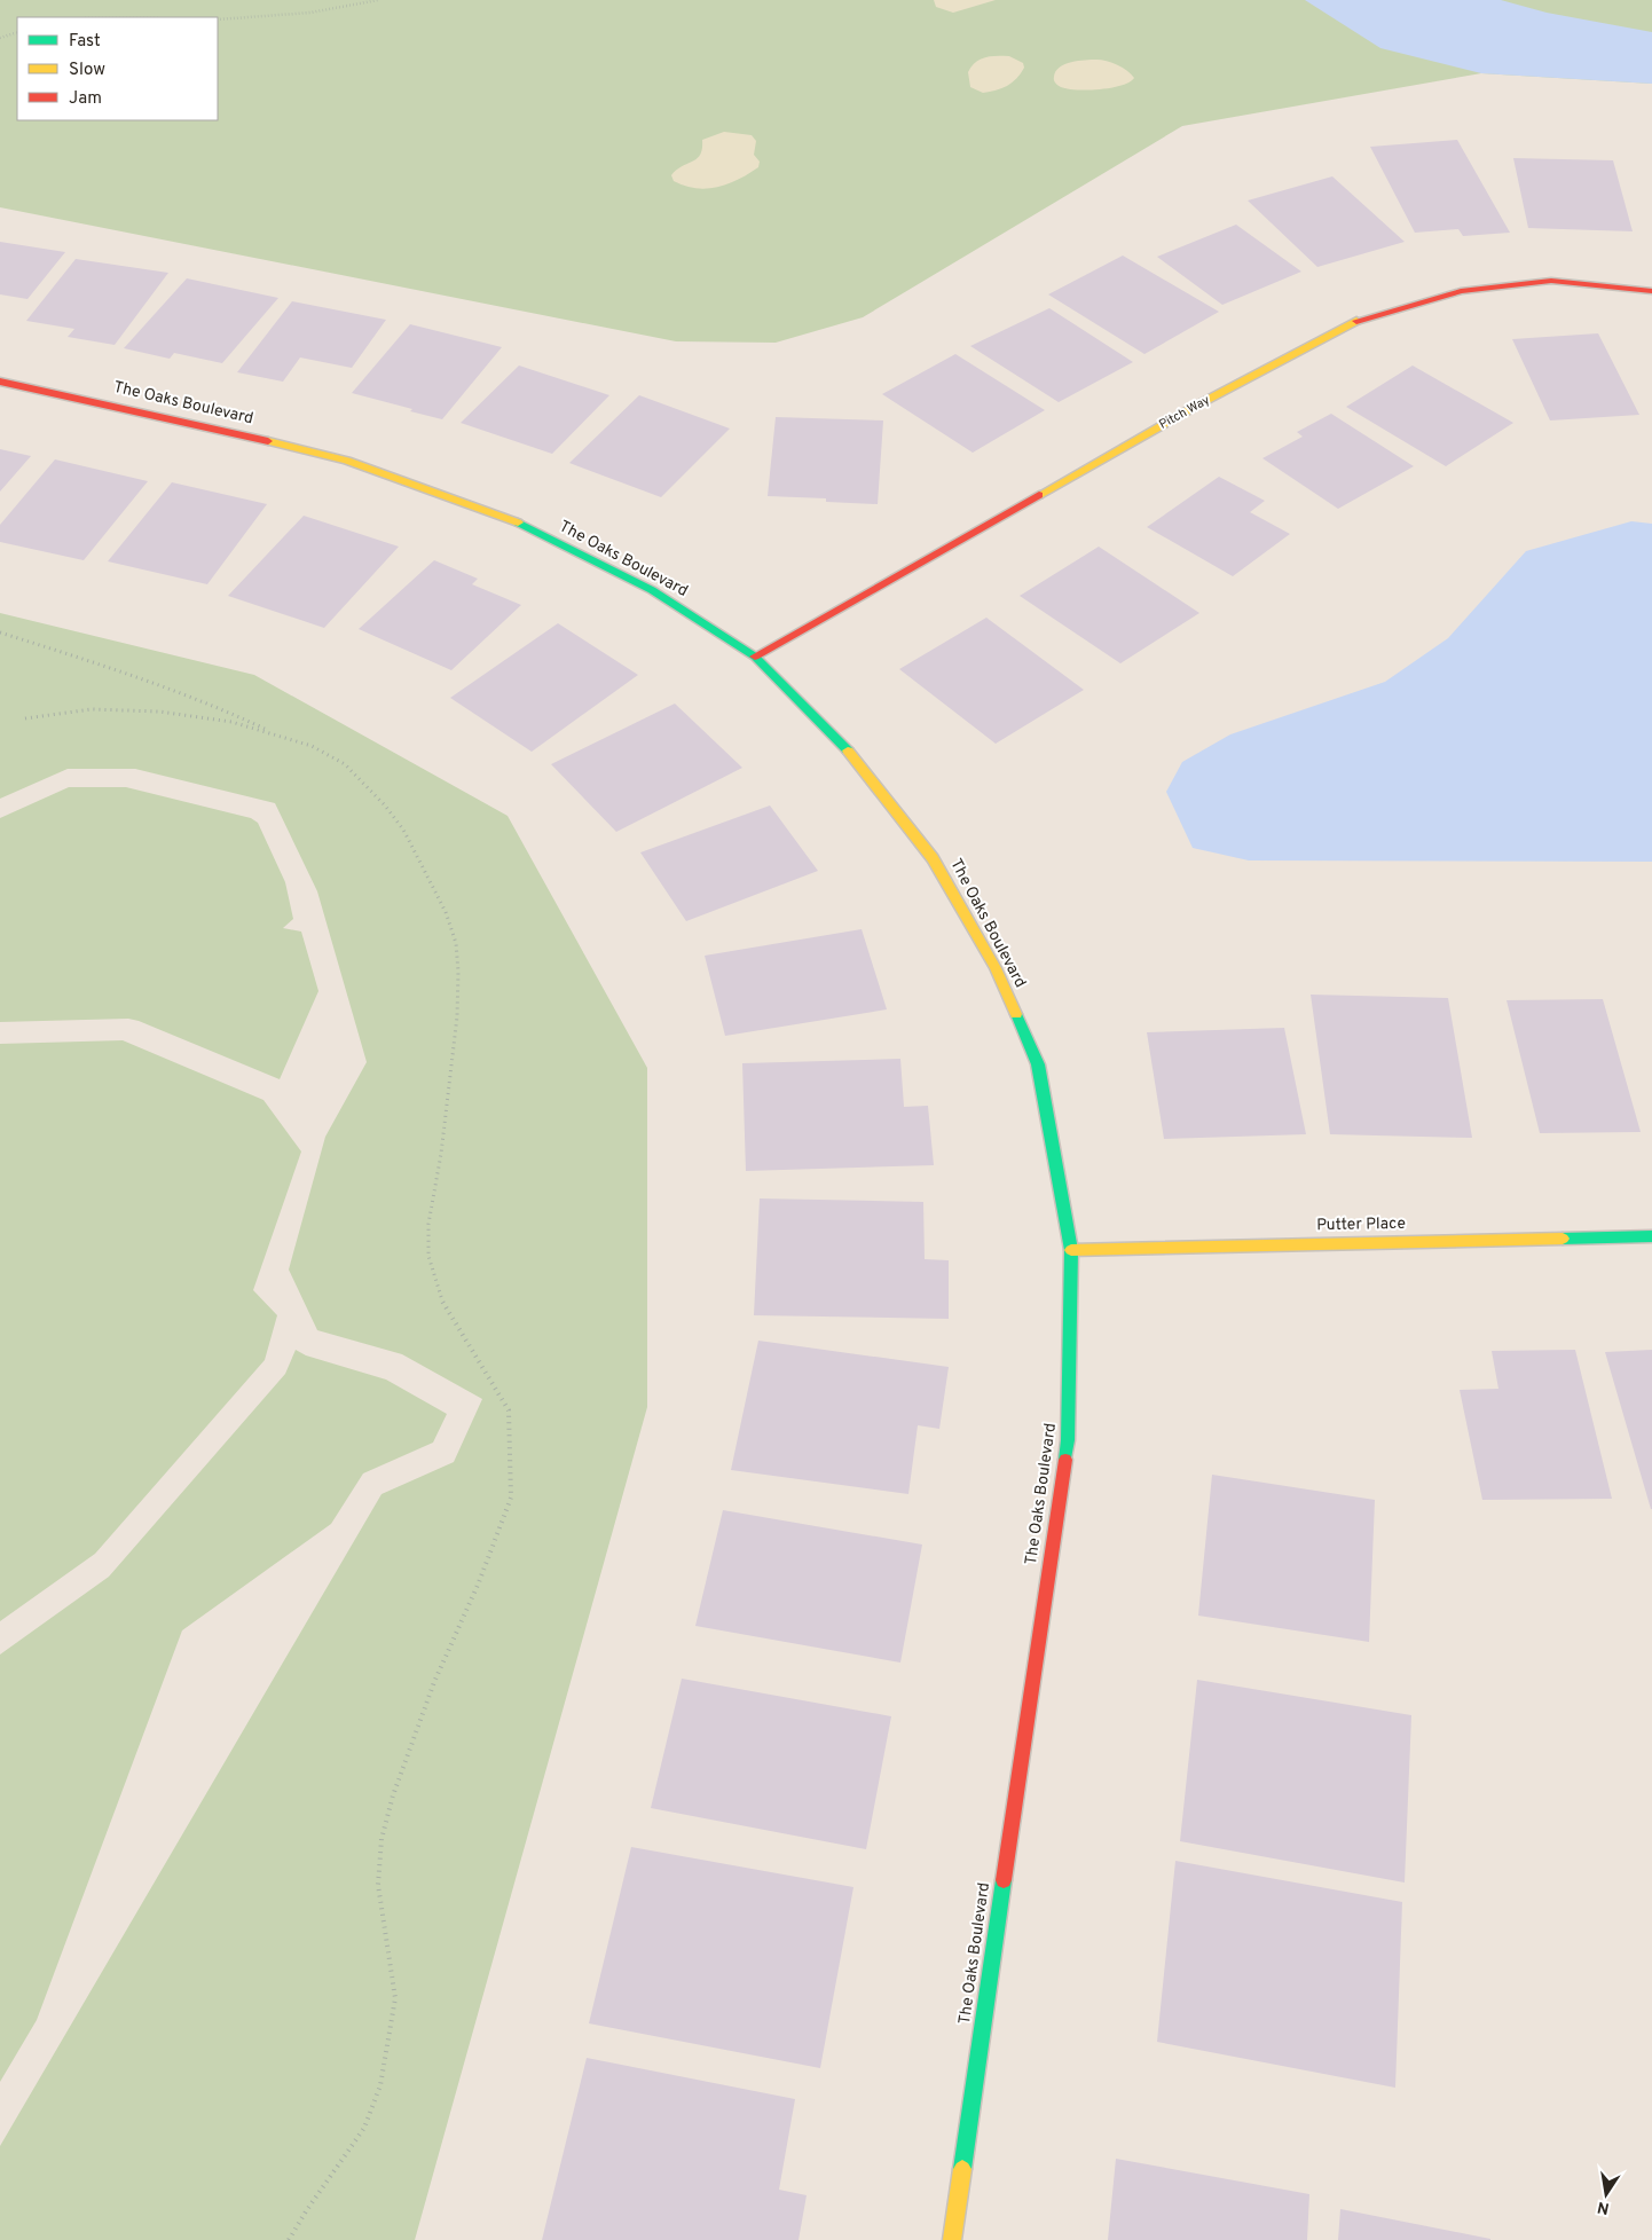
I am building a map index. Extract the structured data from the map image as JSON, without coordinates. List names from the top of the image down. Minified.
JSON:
{"streets":{"street":["The Oaks Boulevard","Pitch Way","Putter Place"]},"crossings":[["The Oaks Boulevard","Pitch Way"],["The Oaks Boulevard","Putter Place"]],"legend":["Fast","Slow","Jam"],"north":"bottom"}
